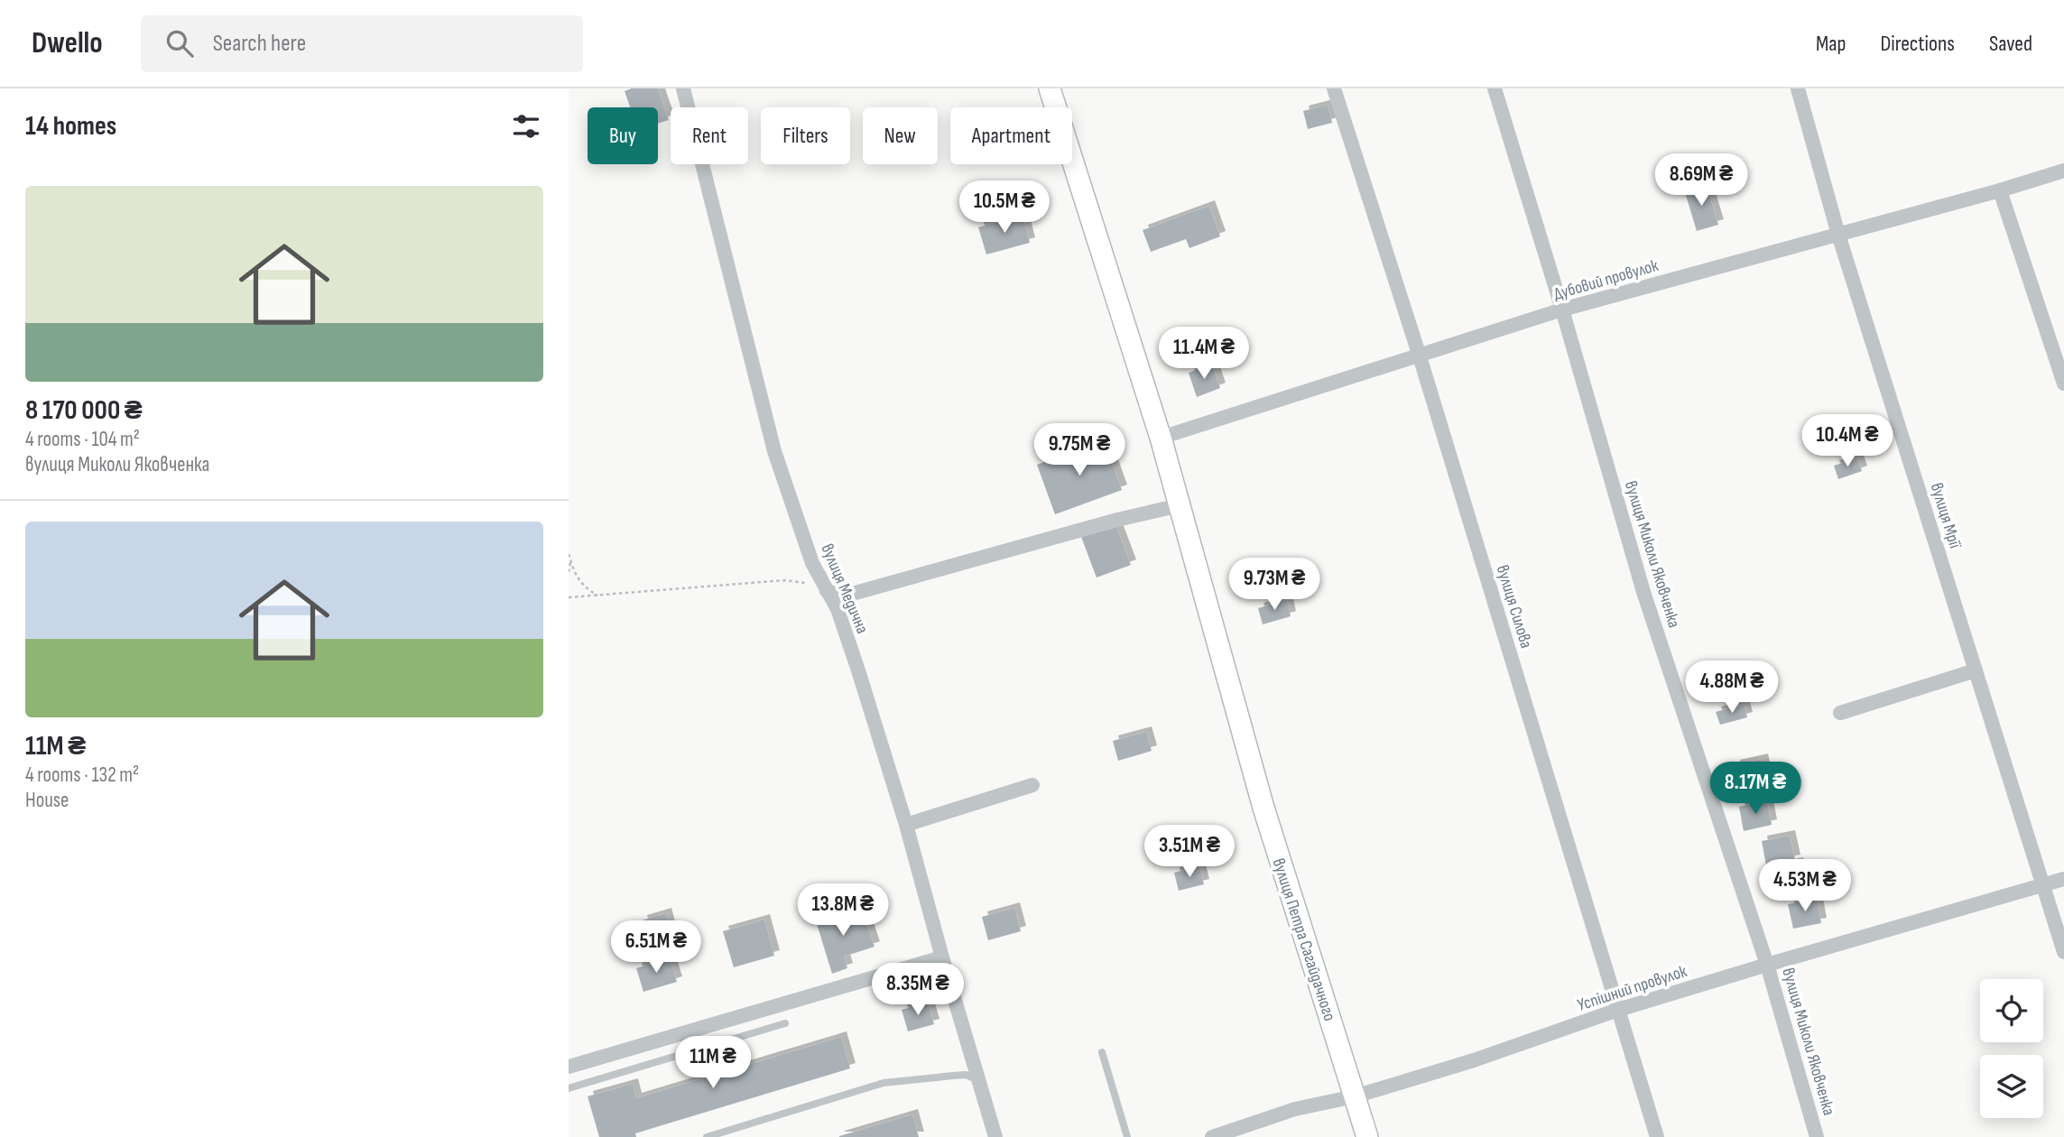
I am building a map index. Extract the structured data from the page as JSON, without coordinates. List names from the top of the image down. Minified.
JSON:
{"streets":{"street":["Дубовий провулок","вулиця Мрії","вулиця Миколи Яковченка","вулиця Медична","вулиця Силова","вулиця Петра Сагайдачного","Успішний провулок"]},"crossings":[["Дубовий провулок","вулиця Мрії"],["Дубовий провулок","вулиця Миколи Яковченка"],["Дубовий провулок","вулиця Силова"],["Дубовий провулок","вулиця Петра Сагайдачного"],["вулиця Мрії","Успішний провулок"],["вулиця Миколи Яковченка","Успішний провулок"],["вулиця Силова","Успішний провулок"],["вулиця Петра Сагайдачного","Успішний провулок"]],"page":{"header":"Dwello","search":"Search here","nav":["Map","Directions","Saved"],"heading":"14 homes","chip":["Buy","Rent","Filters","New","Apartment"],"price":["8.69M ₴","10.5M ₴","11.4M ₴","10.4M ₴","9.75M ₴","9.73M ₴","4.88M ₴","8.17M ₴","3.51M ₴","4.53M ₴","13.8M ₴","6.51M ₴","8.35M ₴","11M ₴"],"list":[{"name":"8 170 000 ₴","note":"4 rooms · 104 m² · вулиця Миколи Яковченка"},{"name":"11M ₴","note":"4 rooms · 132 m² · House"}]}}
